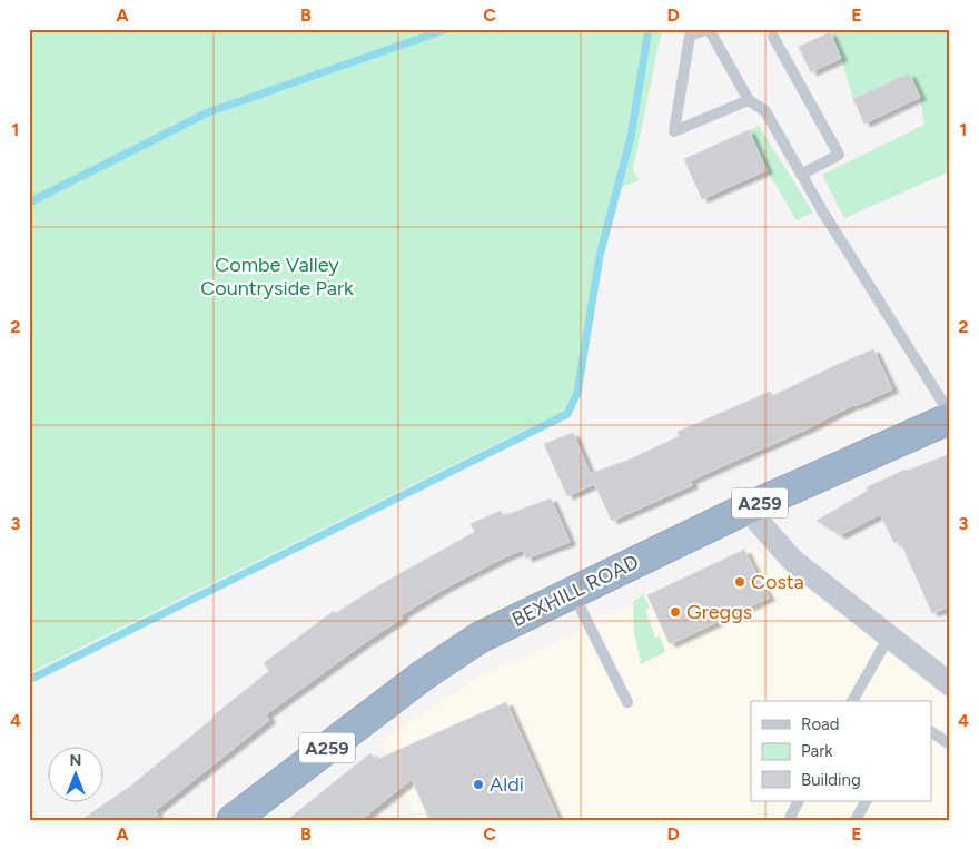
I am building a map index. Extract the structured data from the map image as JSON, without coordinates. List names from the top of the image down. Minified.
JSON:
{"streets":{"highway":["A259","BEXHILL ROAD"]},"parks":["Combe Valley Countryside Park"],"places":["Costa","Greggs","Aldi"],"legend":["Road","Park","Building"],"north":"top","grid":{"columns":["A","B","C","D","E"],"rows":["1","2","3","4"]}}
